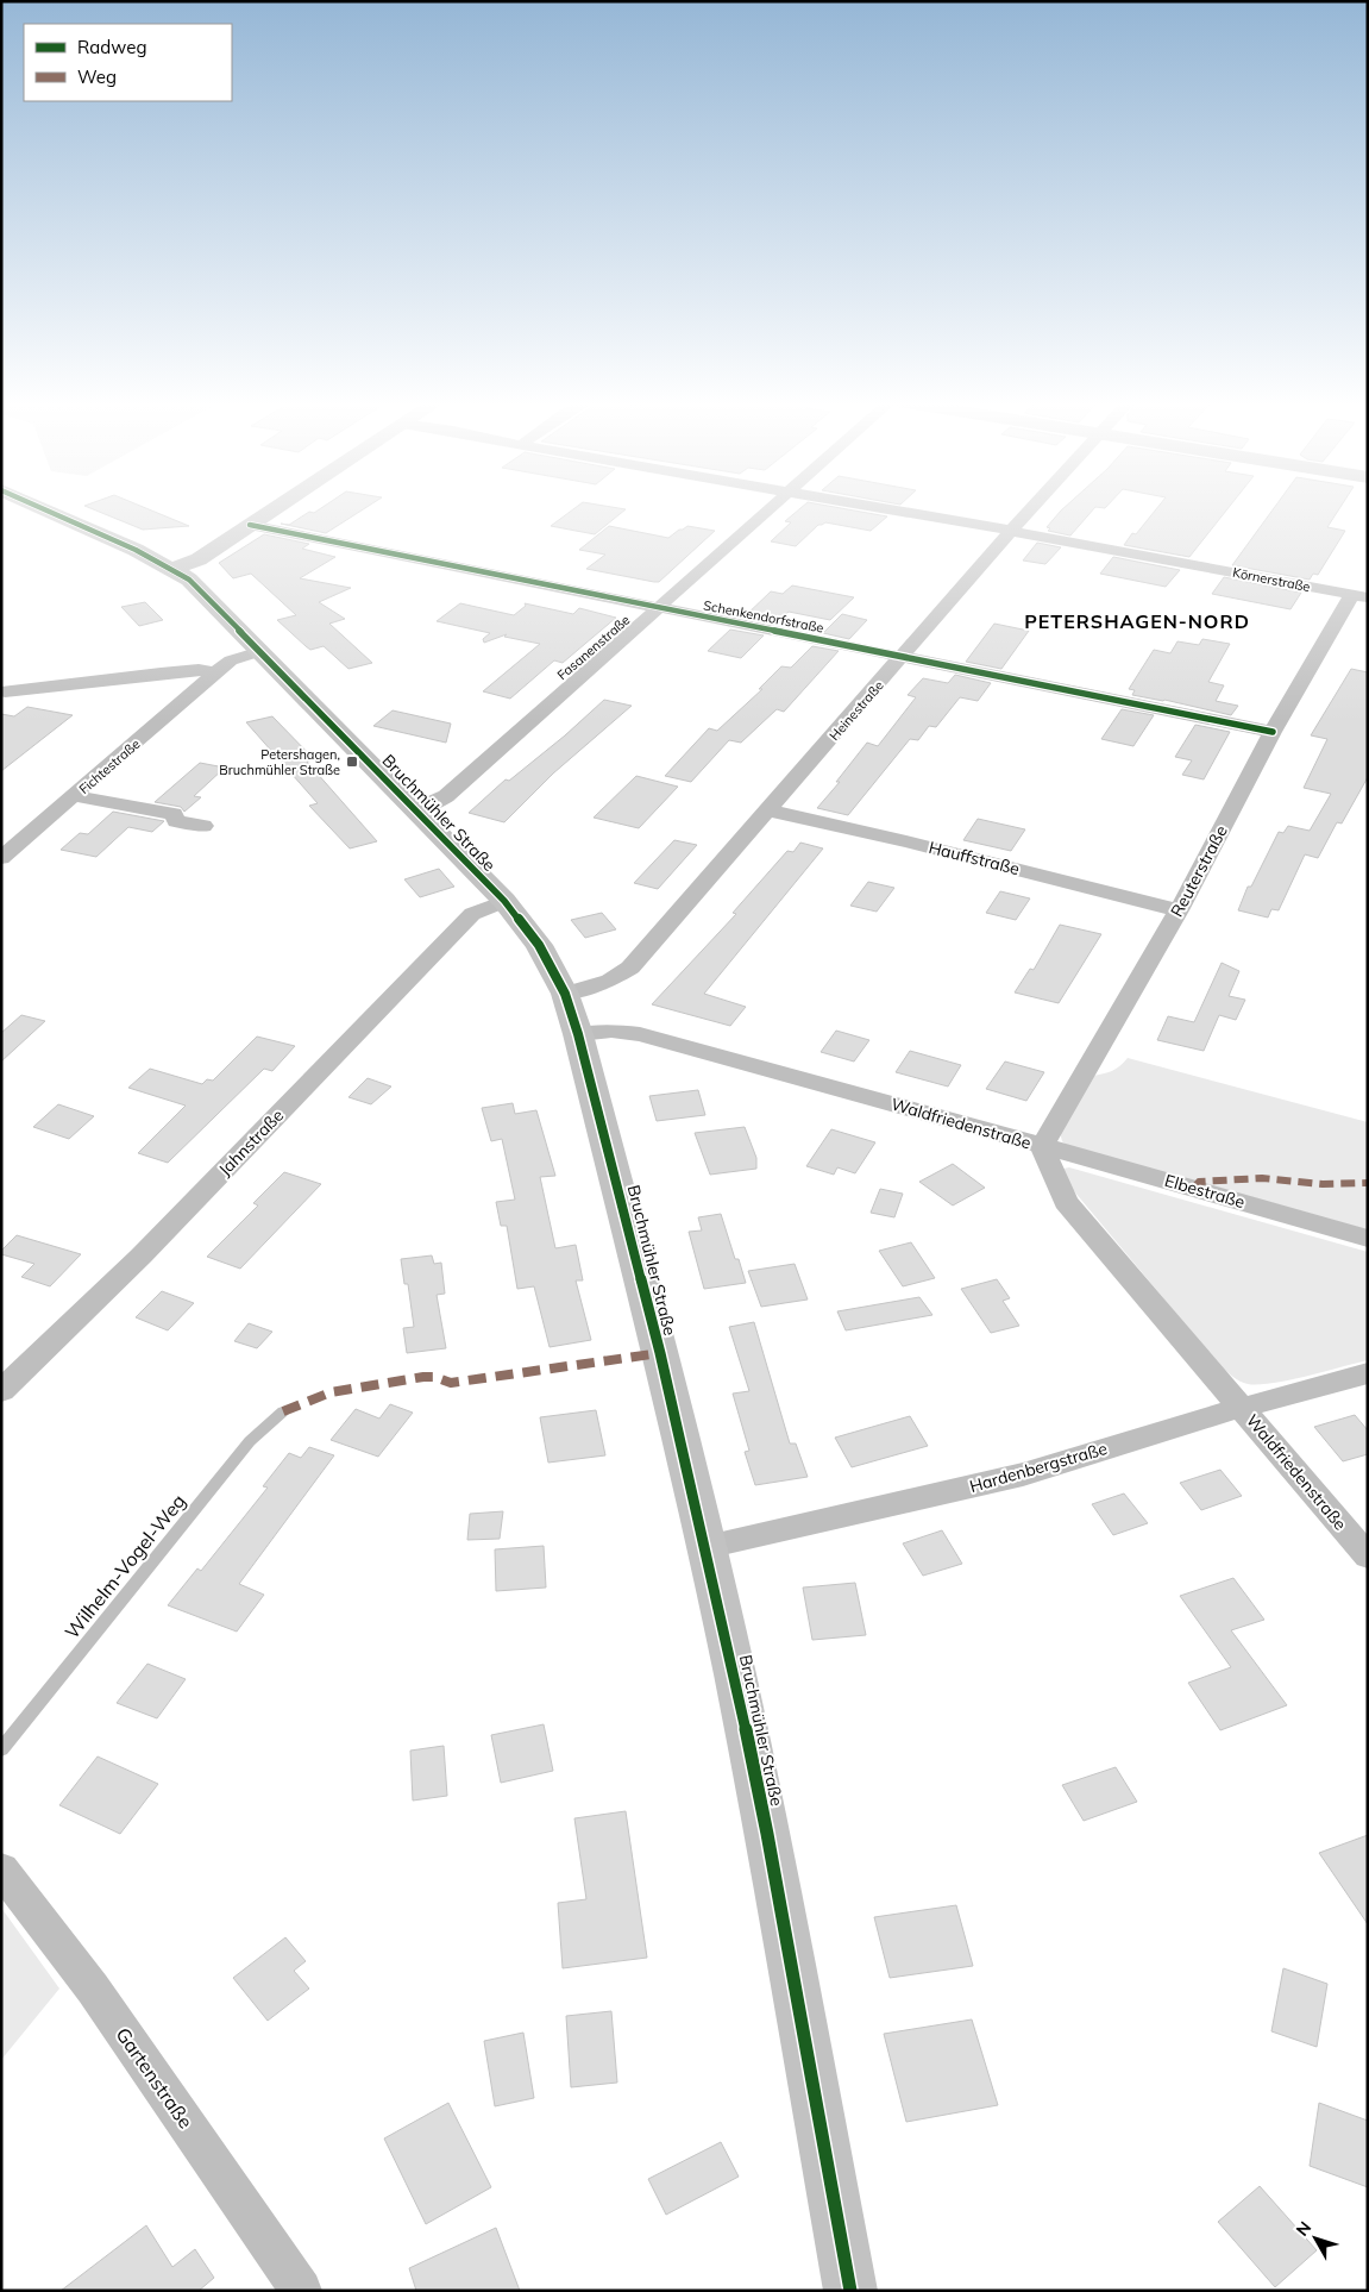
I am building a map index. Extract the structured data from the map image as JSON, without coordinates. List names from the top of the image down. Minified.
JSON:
{"streets":{"street":["Körnerstraße","Schenkendorfstraße","Fasanenstraße","Heinestraße","Fichtestraße","Bruchmühler Straße","Hauffstraße","Reuterstraße","Waldfriedenstraße","Jahnstraße","Elbestraße","Hardenbergstraße","Gartenstraße"],"lane":["Wilhelm-Vogel-Weg"]},"crossings":[["Körnerstraße","Heinestraße"],["Körnerstraße","Reuterstraße"],["Schenkendorfstraße","Fasanenstraße"],["Schenkendorfstraße","Heinestraße"],["Schenkendorfstraße","Reuterstraße"],["Fasanenstraße","Bruchmühler Straße"],["Heinestraße","Bruchmühler Straße"],["Heinestraße","Hauffstraße"],["Fichtestraße","Bruchmühler Straße"],["Bruchmühler Straße","Waldfriedenstraße"],["Bruchmühler Straße","Jahnstraße"],["Bruchmühler Straße","Hardenbergstraße"],["Hauffstraße","Reuterstraße"],["Reuterstraße","Waldfriedenstraße"],["Reuterstraße","Elbestraße"],["Waldfriedenstraße","Elbestraße"],["Waldfriedenstraße","Hardenbergstraße"]],"districts":["PETERSHAGEN-NORD"],"places":{"transit":["Petershagen, Bruchmühler Straße"]},"legend":["Radweg","Weg"],"north":"top left"}
